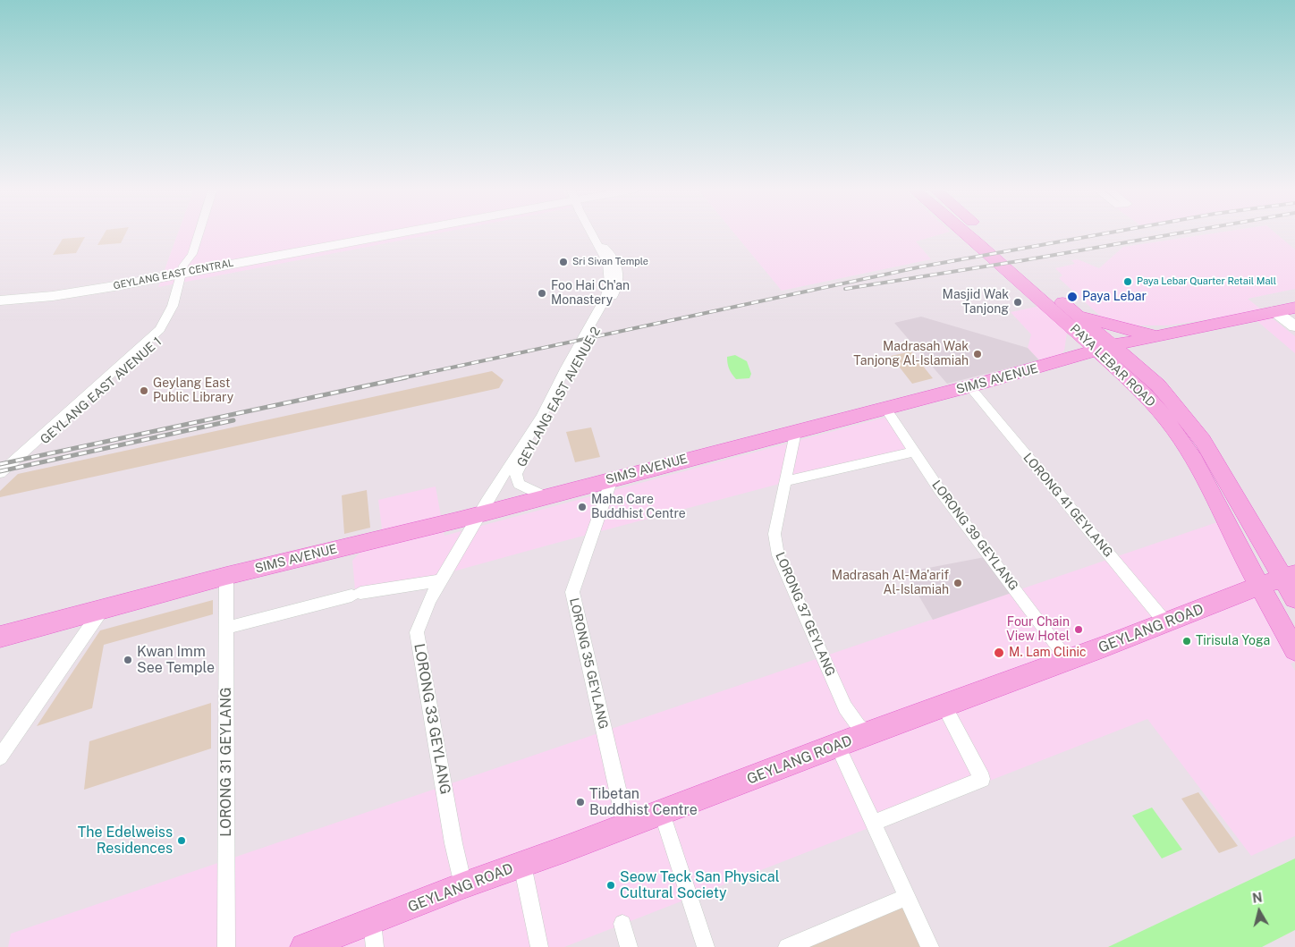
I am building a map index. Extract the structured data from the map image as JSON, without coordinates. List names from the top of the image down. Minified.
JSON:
{"streets":{"main road":["GEYLANG EAST CENTRAL","PAYA LEBAR ROAD","SIMS AVENUE","GEYLANG ROAD"],"street":["GEYLANG EAST AVENUE 1","GEYLANG EAST AVENUE 2","LORONG 41 GEYLANG","LORONG 39 GEYLANG","LORONG 37 GEYLANG","LORONG 35 GEYLANG","LORONG 33 GEYLANG","LORONG 31 GEYLANG"]},"crossings":[["GEYLANG EAST CENTRAL","GEYLANG EAST AVENUE 1"],["PAYA LEBAR ROAD","SIMS AVENUE"],["PAYA LEBAR ROAD","GEYLANG ROAD"],["SIMS AVENUE","GEYLANG EAST AVENUE 2"],["SIMS AVENUE","LORONG 41 GEYLANG"],["SIMS AVENUE","LORONG 39 GEYLANG"],["SIMS AVENUE","LORONG 37 GEYLANG"],["SIMS AVENUE","LORONG 35 GEYLANG"],["SIMS AVENUE","LORONG 33 GEYLANG"],["SIMS AVENUE","LORONG 31 GEYLANG"],["GEYLANG EAST AVENUE 2","LORONG 33 GEYLANG"],["LORONG 41 GEYLANG","GEYLANG ROAD"],["LORONG 39 GEYLANG","GEYLANG ROAD"],["LORONG 37 GEYLANG","GEYLANG ROAD"],["GEYLANG ROAD","LORONG 35 GEYLANG"],["GEYLANG ROAD","LORONG 33 GEYLANG"]],"places":["Sri Sivan Temple","Paya Lebar Quarter Retail Mall","Foo Hai Ch'an Monastery","Paya Lebar","Masjid Wak Tanjong","Madrasah Wak Tanjong Al-Islamiah","Geylang East Public Library","Maha Care Buddhist Centre","Madrasah Al-Ma'arif Al-Islamiah","Four Chain View Hotel","Tirisula Yoga","M. Lam Clinic","Kwan Imm See Temple","Tibetan Buddhist Centre","The Edelweiss Residences","Seow Teck San Physical Cultural Society"],"north":"top"}
